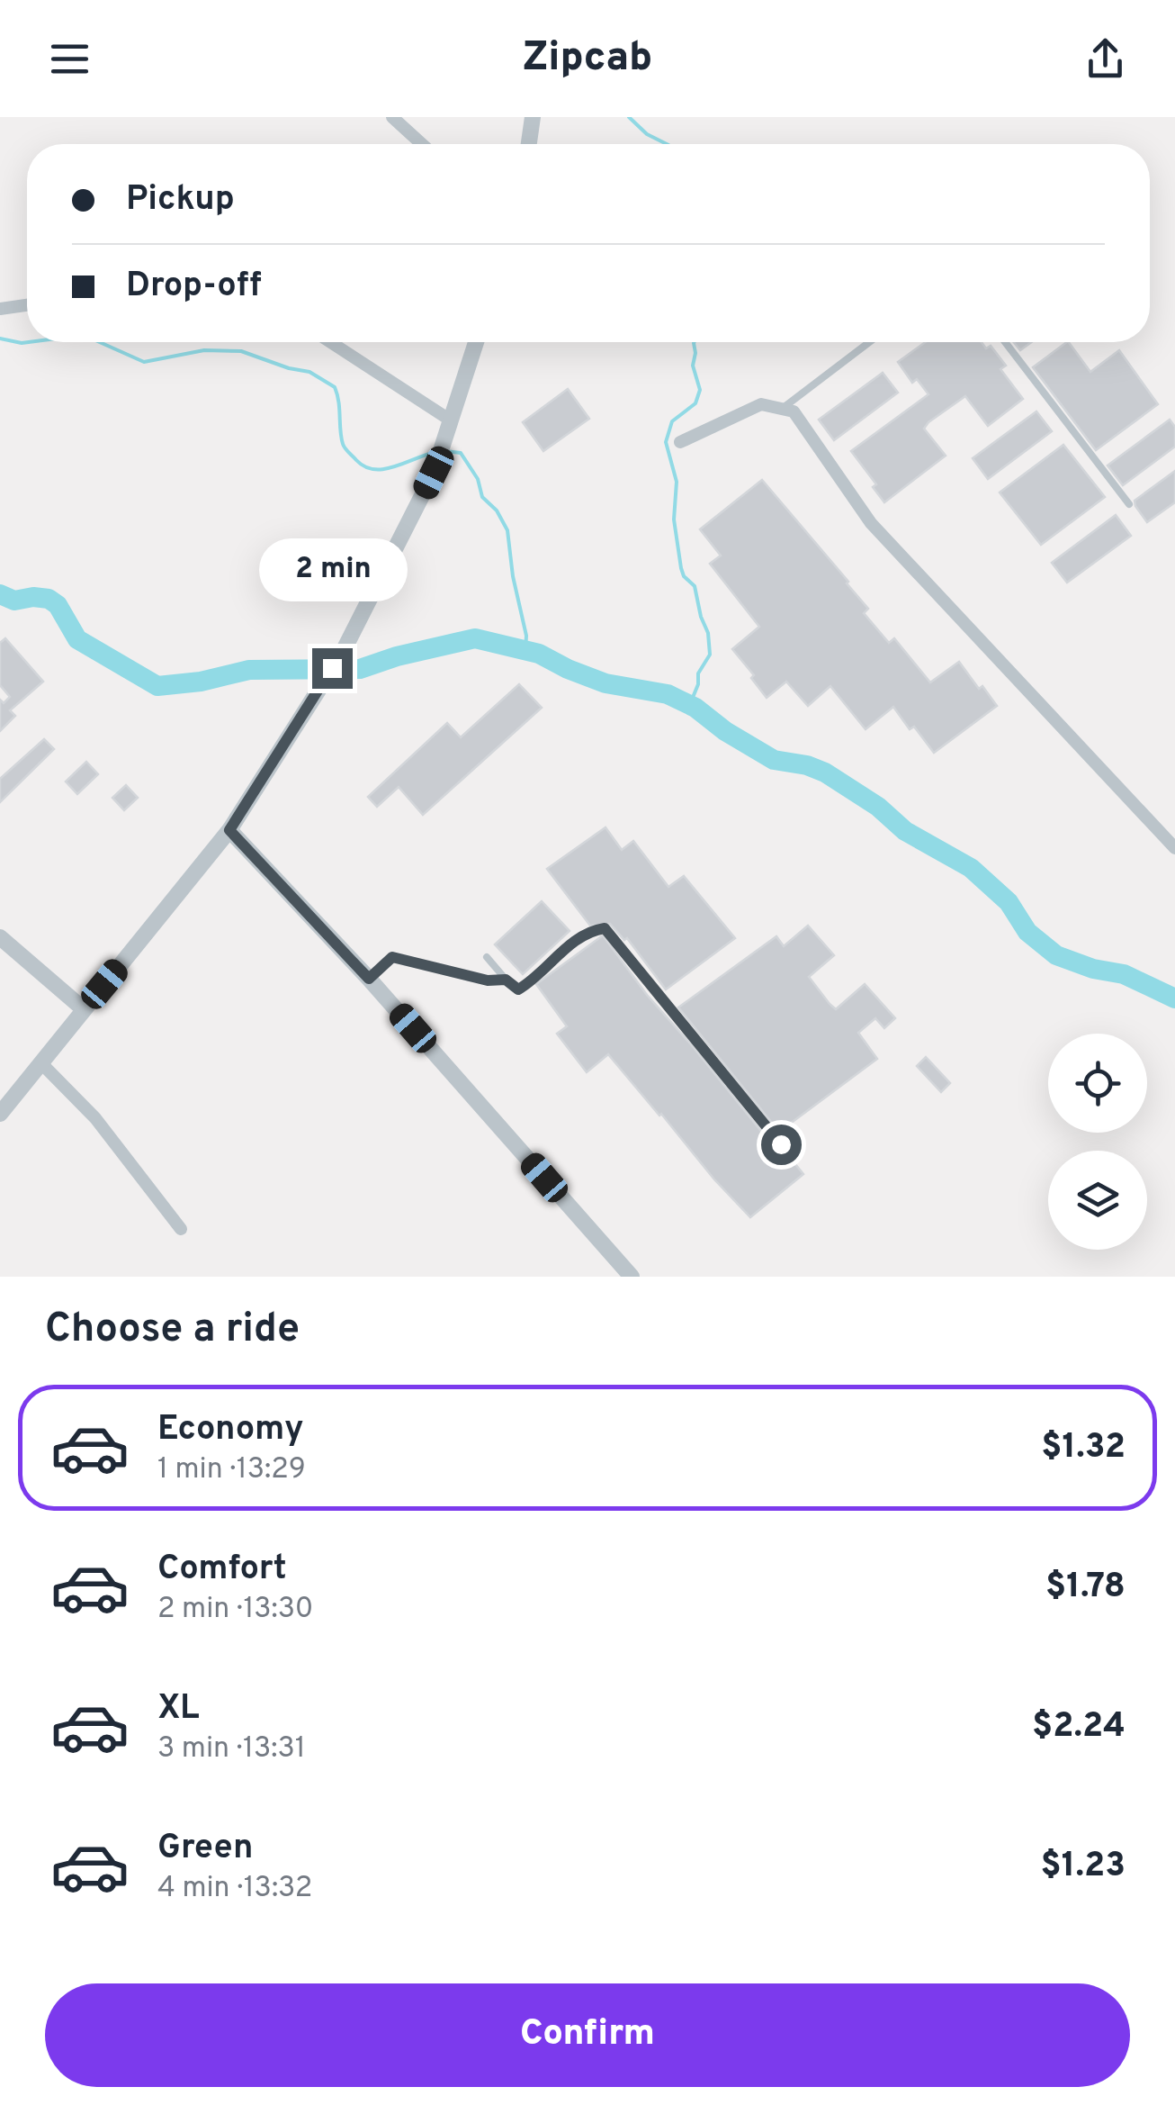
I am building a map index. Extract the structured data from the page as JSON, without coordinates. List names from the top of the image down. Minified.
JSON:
{"page":{"header":"Zipcab","banner":["Pickup","Drop-off"],"bubble":"2 min","heading":"Choose a ride","list":[{"name":"Economy","note":"1 min · 13:29","value":"$1.32"},{"name":"Comfort","note":"2 min · 13:30","value":"$1.78"},{"name":"XL","note":"3 min · 13:31","value":"$2.24"},{"name":"Green","note":"4 min · 13:32","value":"$1.23"}],"buttons":"Confirm"}}
